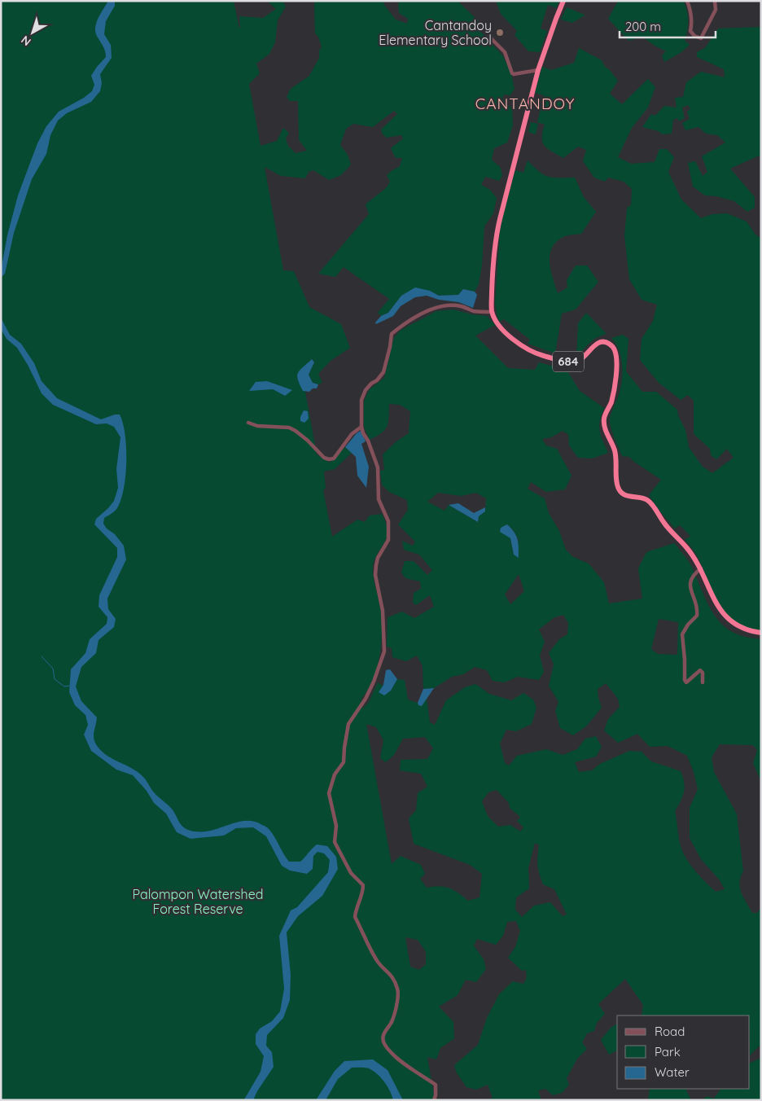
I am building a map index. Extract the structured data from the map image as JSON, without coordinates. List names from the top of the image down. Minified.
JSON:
{"streets":{"highway":["684"]},"districts":["CANTANDOY"],"parks":["Palompon Watershed Forest Reserve"],"places":["Cantandoy Elementary School"],"legend":["Road","Park","Water"],"scale_bar":"200 m","north":"bottom left"}
